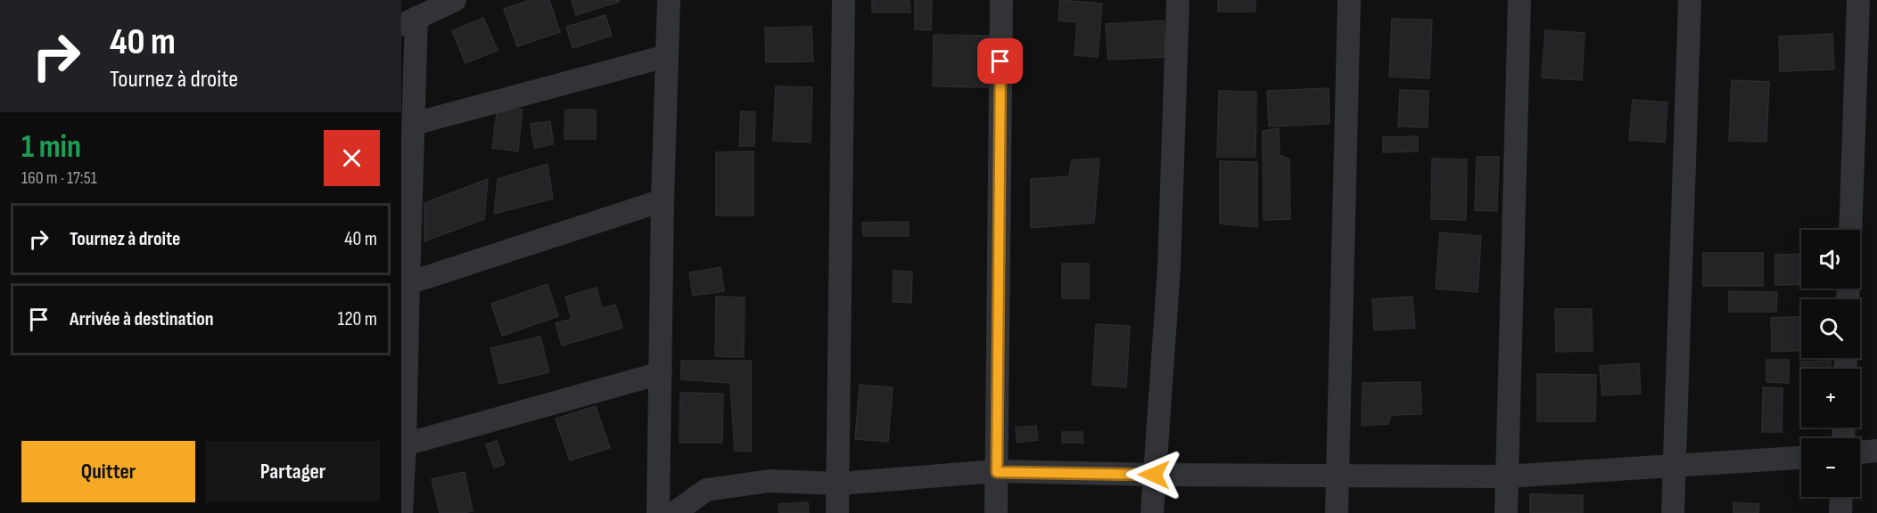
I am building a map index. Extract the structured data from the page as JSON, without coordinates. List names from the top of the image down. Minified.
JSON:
{"page":{"turn":["40 m","Tournez à droite"],"heading":["1 min","160 m · 17:51"],"list":[{"name":"Tournez à droite","value":"40 m"},{"name":"Arrivée à destination","value":"120 m"}],"map_buttons":["+","−"],"buttons":["Quitter","Partager"]}}
